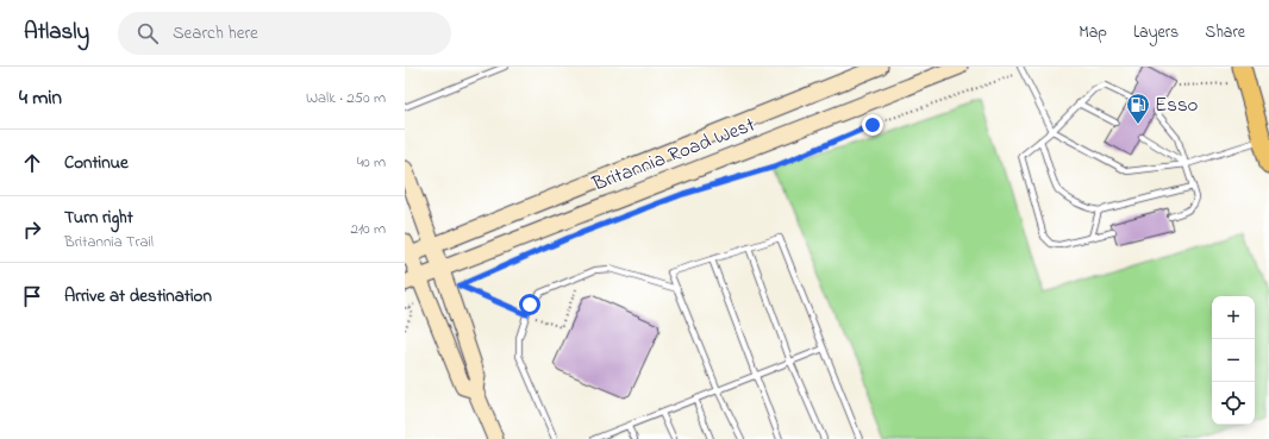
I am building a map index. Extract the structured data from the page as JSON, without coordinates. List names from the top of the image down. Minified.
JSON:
{"streets":{"main road":["Britannia Road West"]},"places":{"fuel station":["Esso"]},"page":{"header":"Atlasly","search":"Search here","nav":["Map","Layers","Share"],"heading":["4 min","Walk · 250 m"],"list":[["Continue","40 m"],["Turn right","Britannia Trail","210 m"],"Arrive at destination"],"map_buttons":["+","−"]}}
